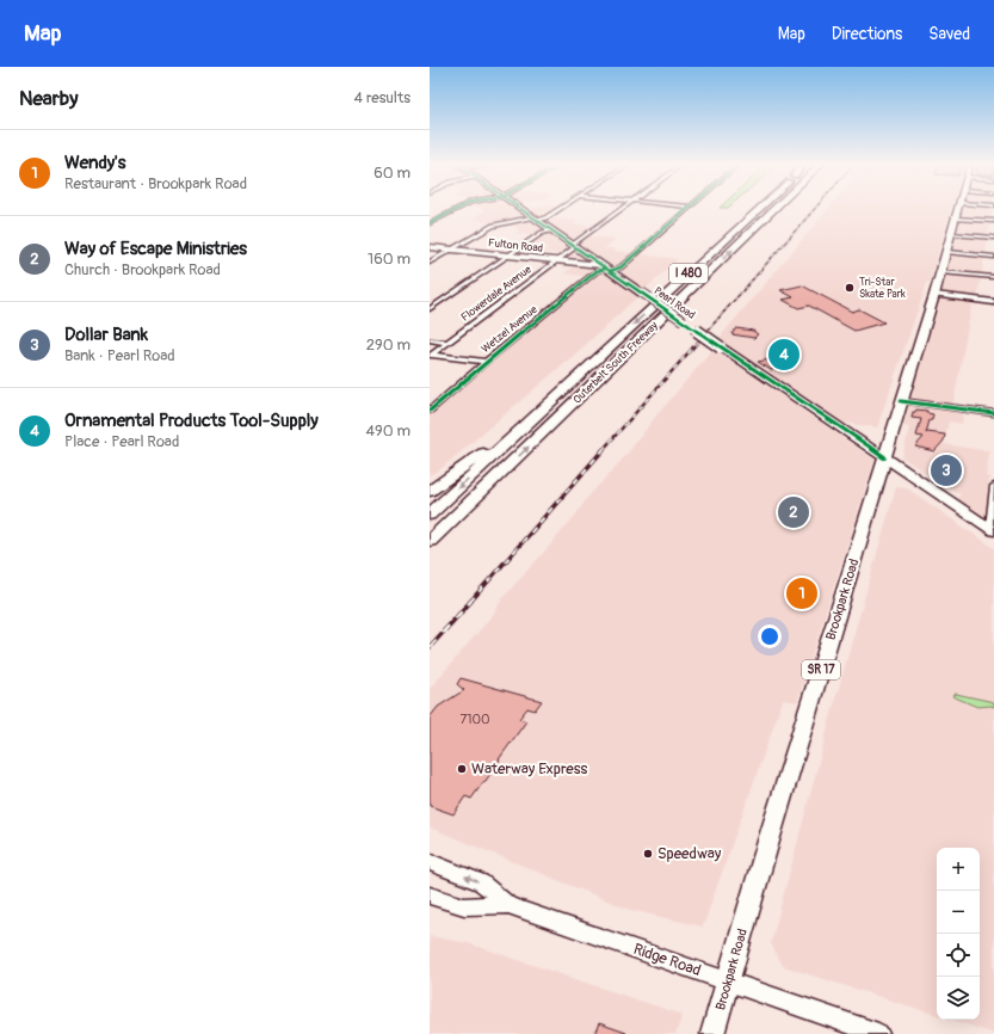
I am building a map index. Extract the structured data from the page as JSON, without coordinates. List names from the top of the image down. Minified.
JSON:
{"streets":{"highway":["I 480","Outerbelt South Freeway"],"main road":["Fulton Road","Pearl Road","Brookpark Road","SR 17","Ridge Road"],"street":["Flowerdale Avenue","Wetzel Avenue"]},"crossings":[["Fulton Road","Flowerdale Avenue"],["Fulton Road","Pearl Road"],["Fulton Road","Wetzel Avenue"],["Flowerdale Avenue","Pearl Road"],["Pearl Road","Wetzel Avenue"],["Pearl Road","Brookpark Road"],["Brookpark Road","Ridge Road"]],"places":["Tri-Star Skate Park","Waterway Express","Speedway"],"house_numbers":["7100"],"page":{"header":"Map","nav":["Map","Directions","Saved"],"heading":["Nearby","4 results"],"list":[{"mark":"1","name":"Wendy's","note":"Restaurant · Brookpark Road","value":"60 m"},{"mark":"2","name":"Way of Escape Ministries","note":"Church · Brookpark Road","value":"160 m"},{"mark":"3","name":"Dollar Bank","note":"Bank · Pearl Road","value":"290 m"},{"mark":"4","name":"Ornamental Products Tool-Supply","note":"Place · Pearl Road","value":"490 m"}],"pins":["4","3","2","1"],"map_buttons":["+","−"]}}
